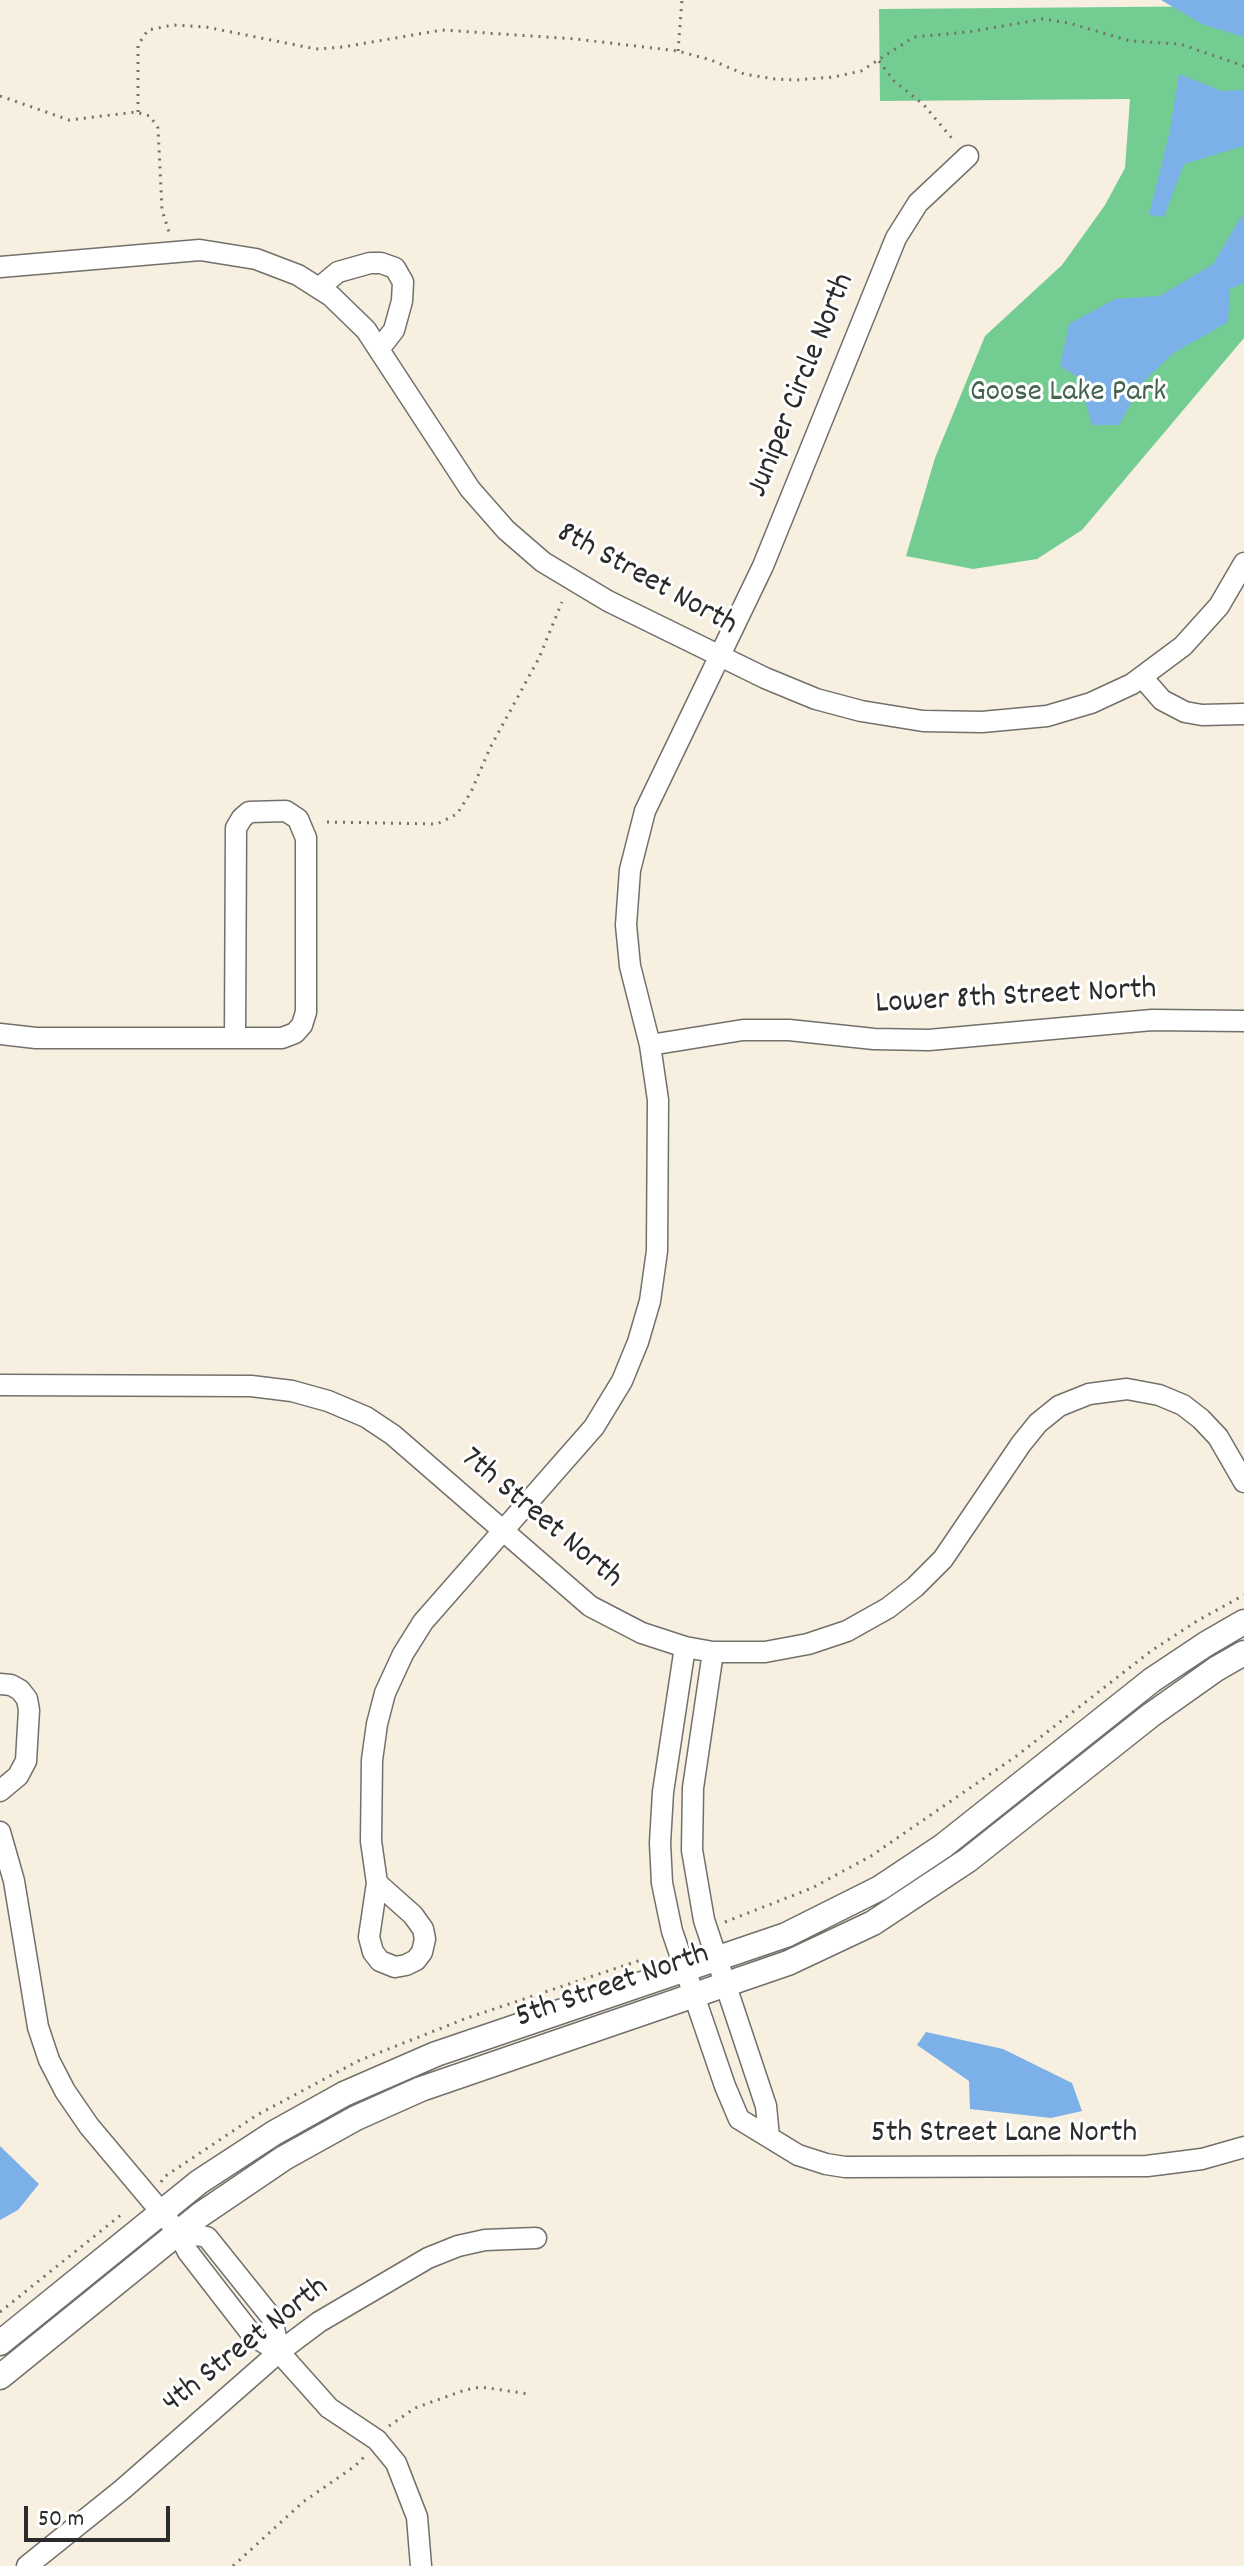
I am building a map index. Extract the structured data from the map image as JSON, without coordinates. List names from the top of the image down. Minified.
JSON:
{"streets":{"street":["Juniper Circle North","8th Street North","Lower 8th Street North","7th Street North","5th Street North","5th Street Lane North","4th Street North"]},"crossings":[["Juniper Circle North","8th Street North"],["Juniper Circle North","Lower 8th Street North"],["Juniper Circle North","7th Street North"],["7th Street North","5th Street Lane North"],["5th Street North","5th Street Lane North"]],"parks":["Goose Lake Park"],"scale_bar":"50 m"}
